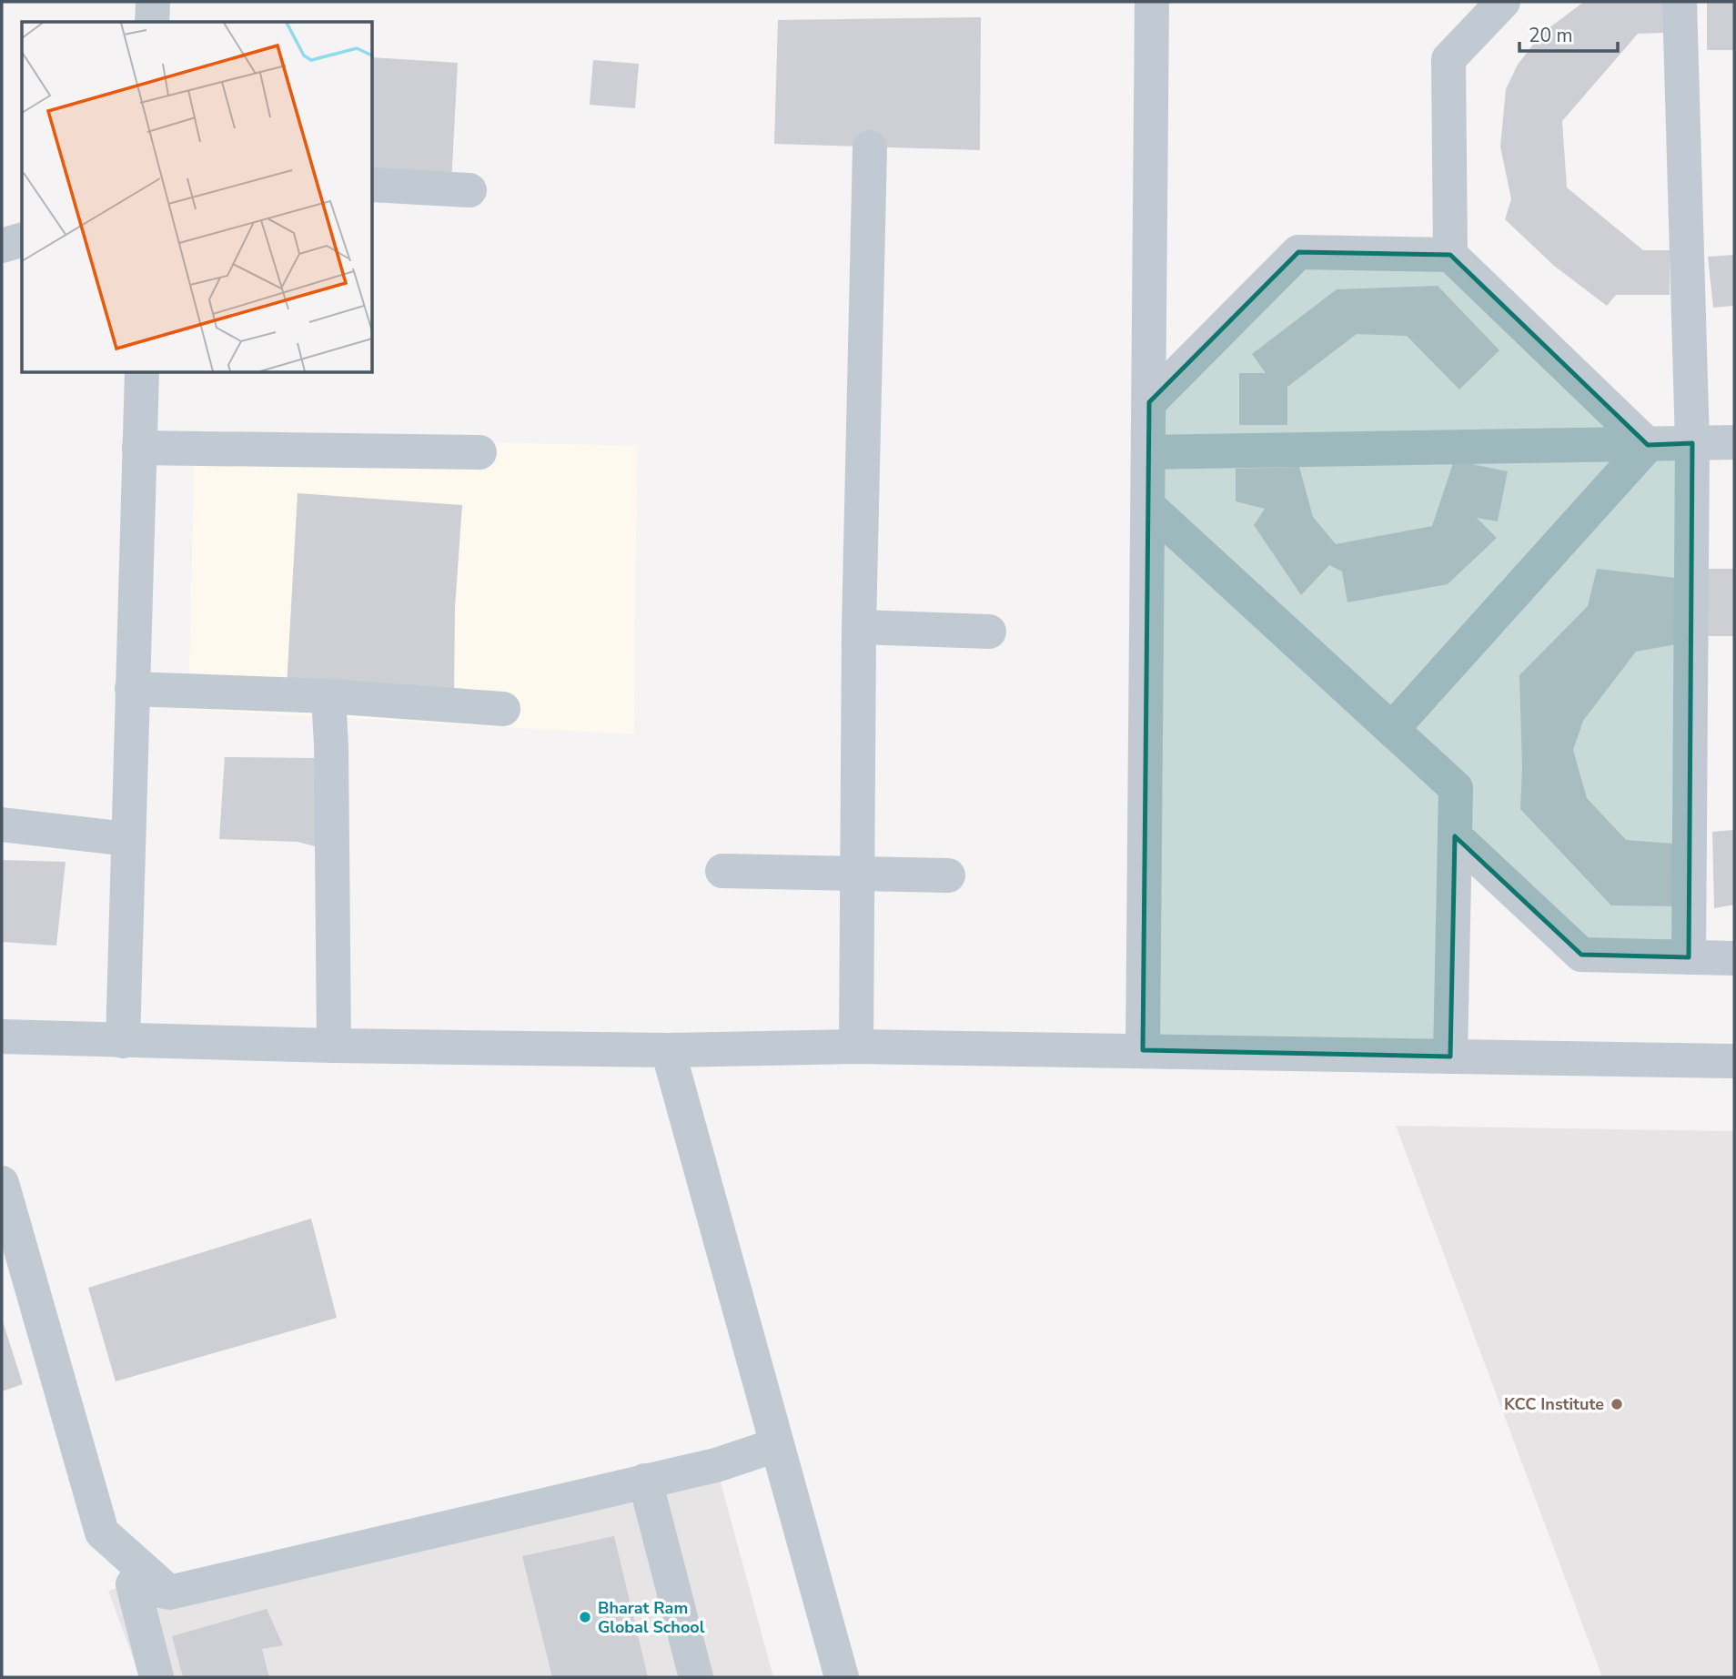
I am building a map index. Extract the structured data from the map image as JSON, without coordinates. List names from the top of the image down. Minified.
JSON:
{"places":["KCC Institute","Bharat Ram Global School"],"scale_bar":"20 m"}
